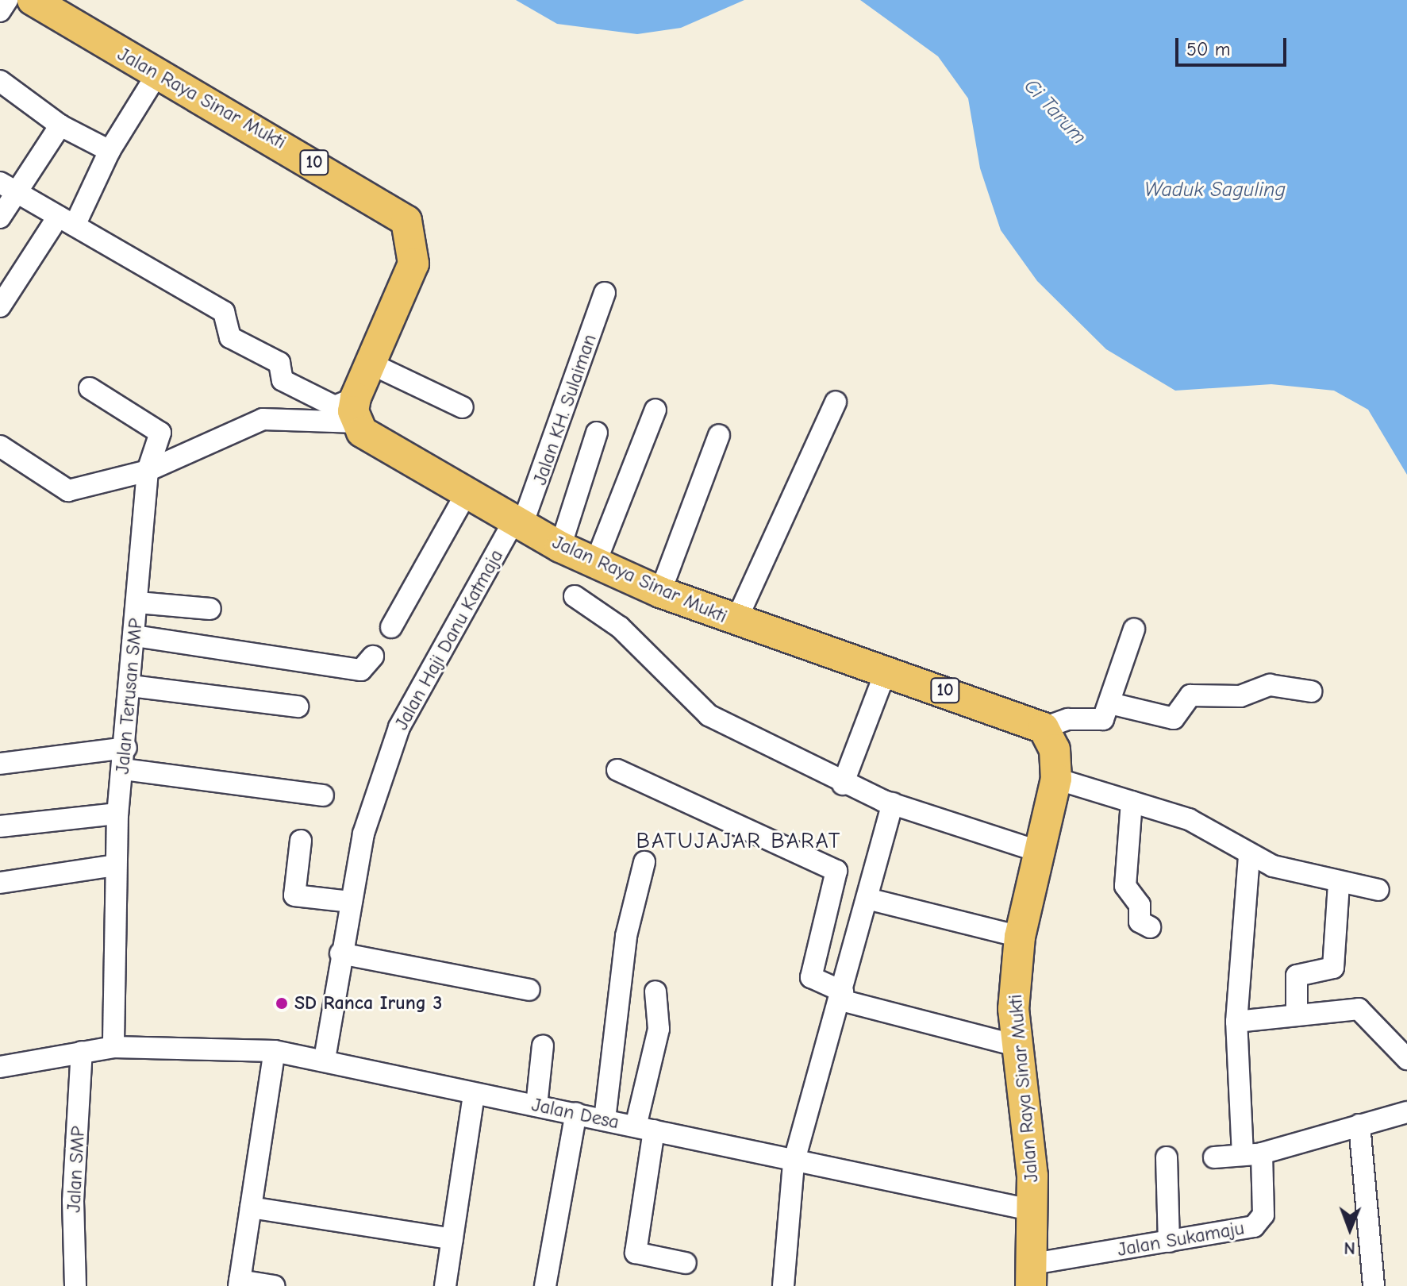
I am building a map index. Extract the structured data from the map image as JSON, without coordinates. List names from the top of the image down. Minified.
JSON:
{"streets":{"highway":["Jalan Raya Sinar Mukti","10"],"street":["Jalan KH. Sulaiman","Jalan Haji Danu Katmaja","Jalan Terusan SMP","Jalan Desa","Jalan SMP","Jalan Sukamaju"]},"crossings":[["Jalan Raya Sinar Mukti","Jalan KH. Sulaiman"],["Jalan Raya Sinar Mukti","Jalan Haji Danu Katmaja"],["Jalan Raya Sinar Mukti","Jalan Desa"],["Jalan Raya Sinar Mukti","Jalan Sukamaju"],["Jalan KH. Sulaiman","Jalan Haji Danu Katmaja"],["Jalan Haji Danu Katmaja","Jalan Desa"],["Jalan Terusan SMP","Jalan Desa"],["Jalan Desa","Jalan SMP"]],"districts":["BATUJAJAR BARAT"],"water":["Ci Tarum","Waduk Saguling"],"places":["SD Ranca Irung 3"],"scale_bar":"50 m","north":"bottom"}
